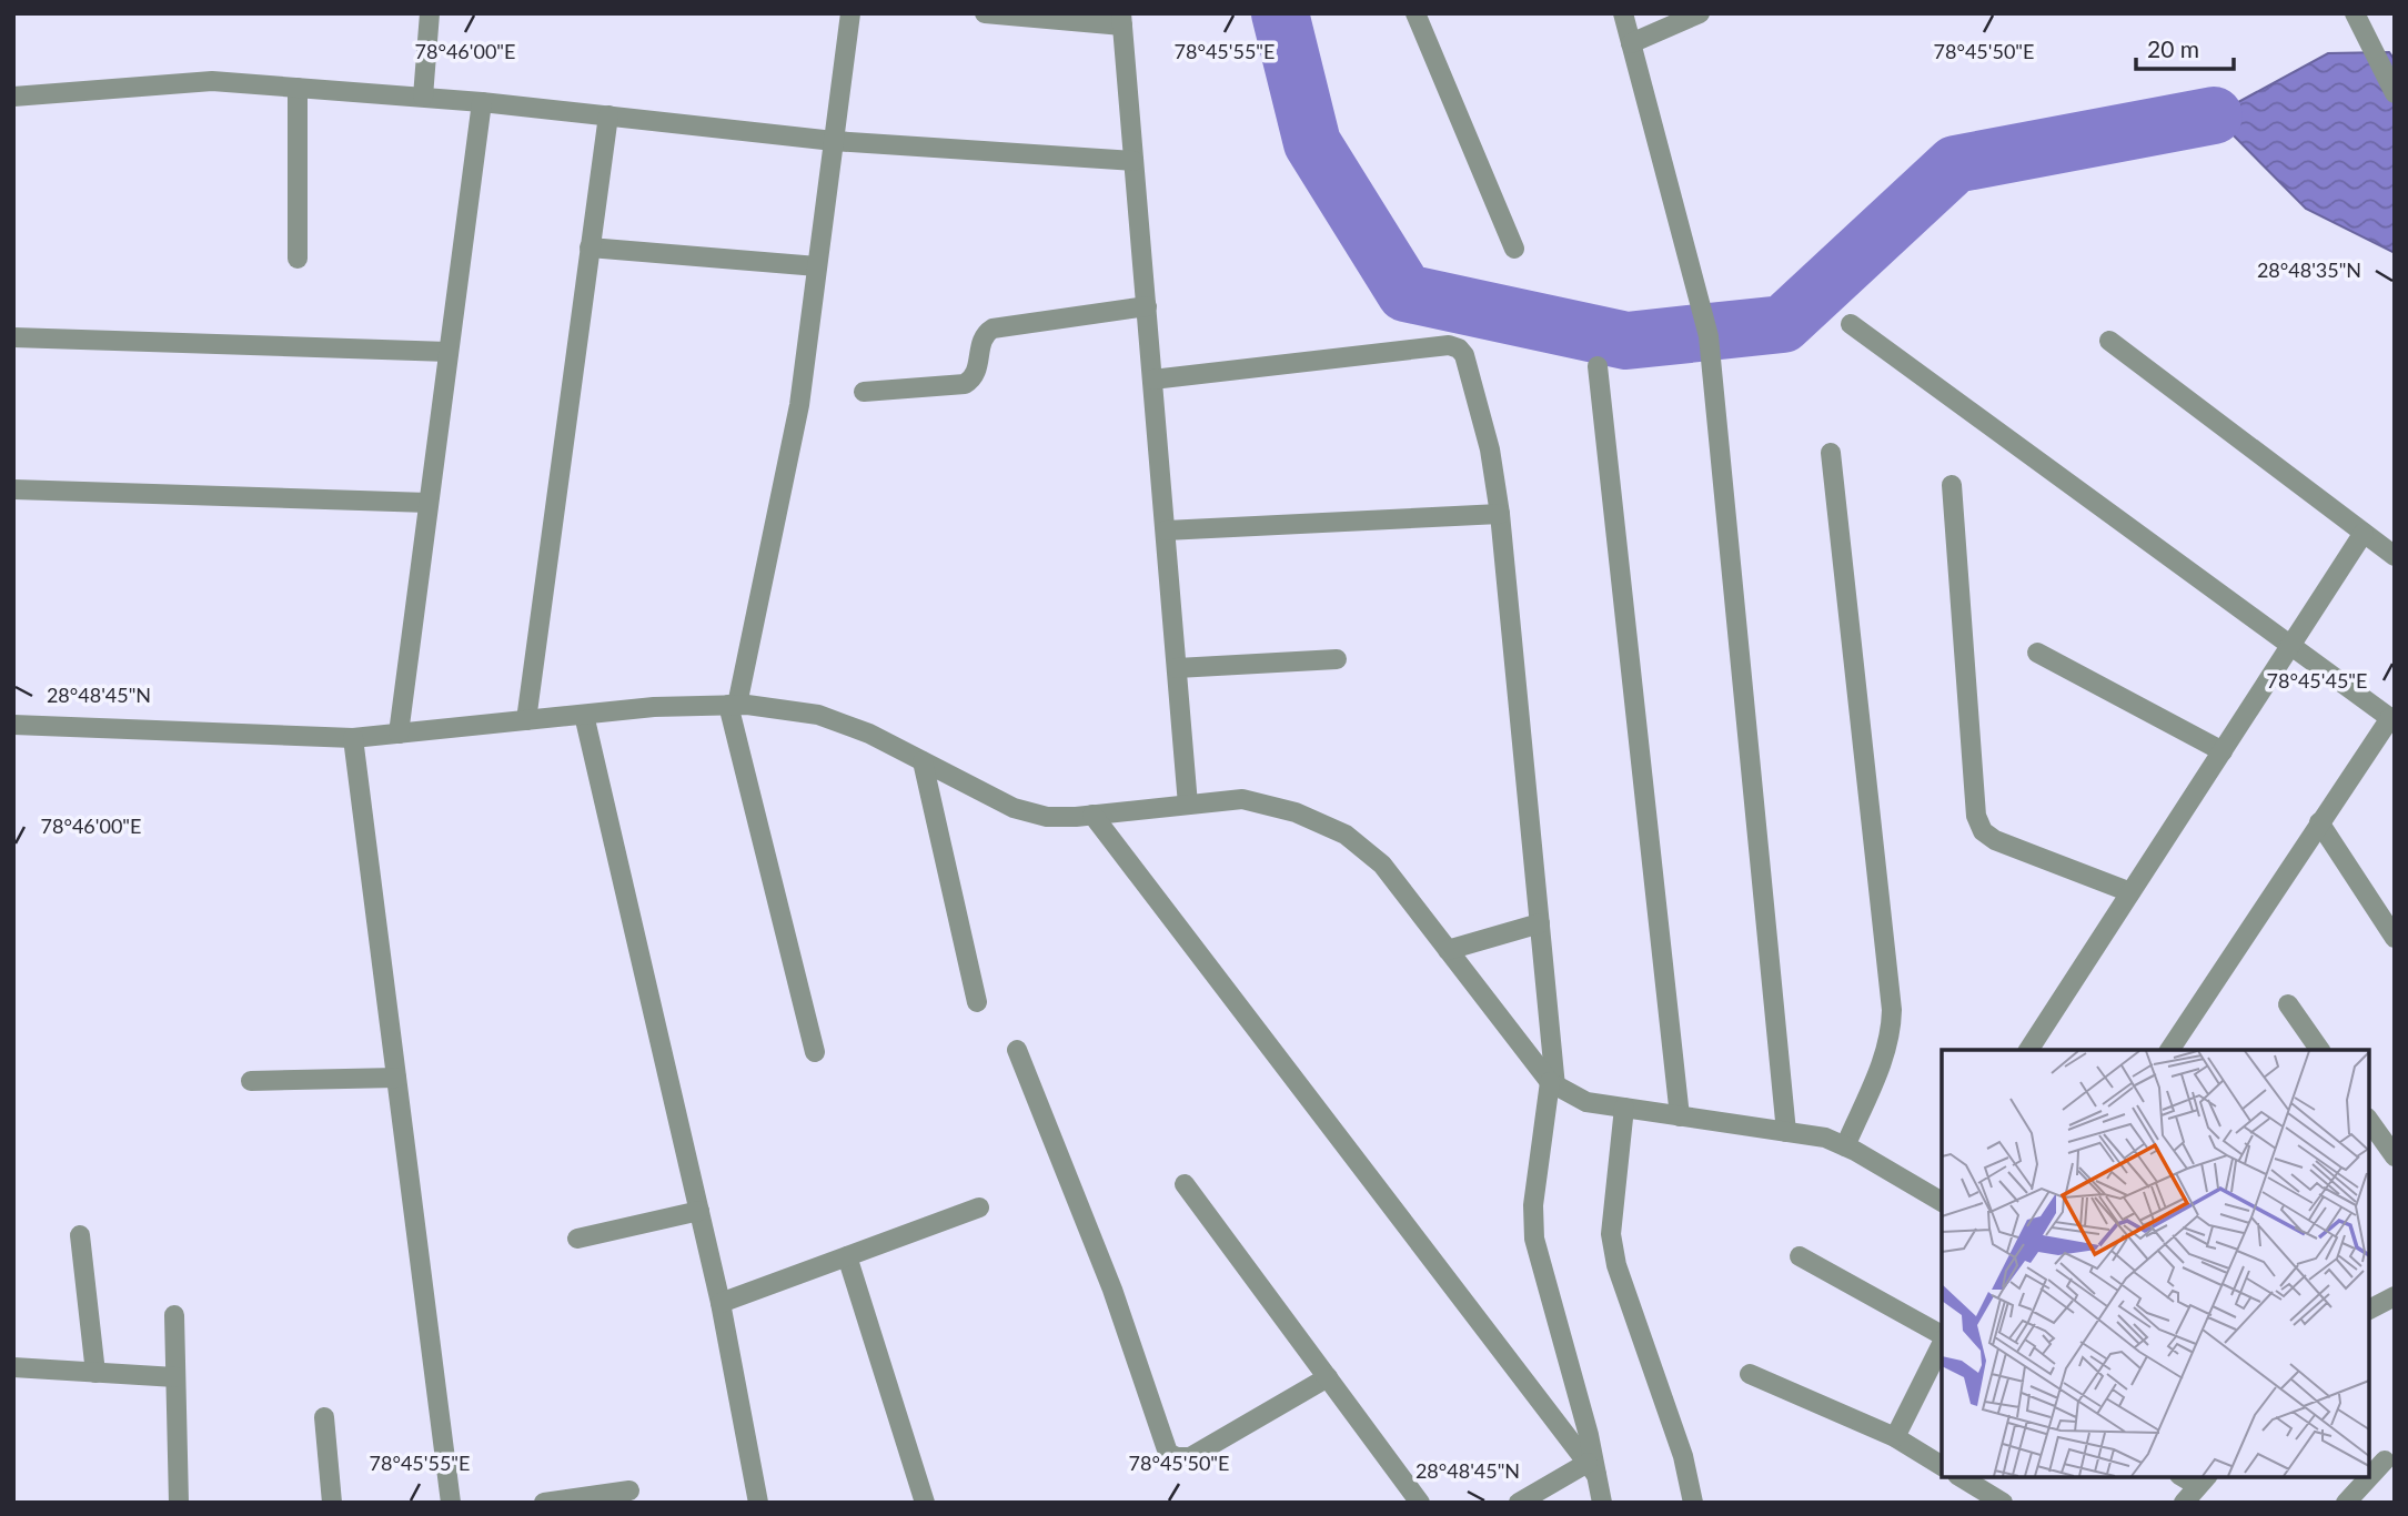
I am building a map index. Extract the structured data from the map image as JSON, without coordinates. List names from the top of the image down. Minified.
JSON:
{"scale_bar":"20 m","coordinates":["78°46'00\"E","78°45'55\"E","78°45'50\"E","28°48'35\"N","78°45'45\"E","28°48'45\"N"]}
